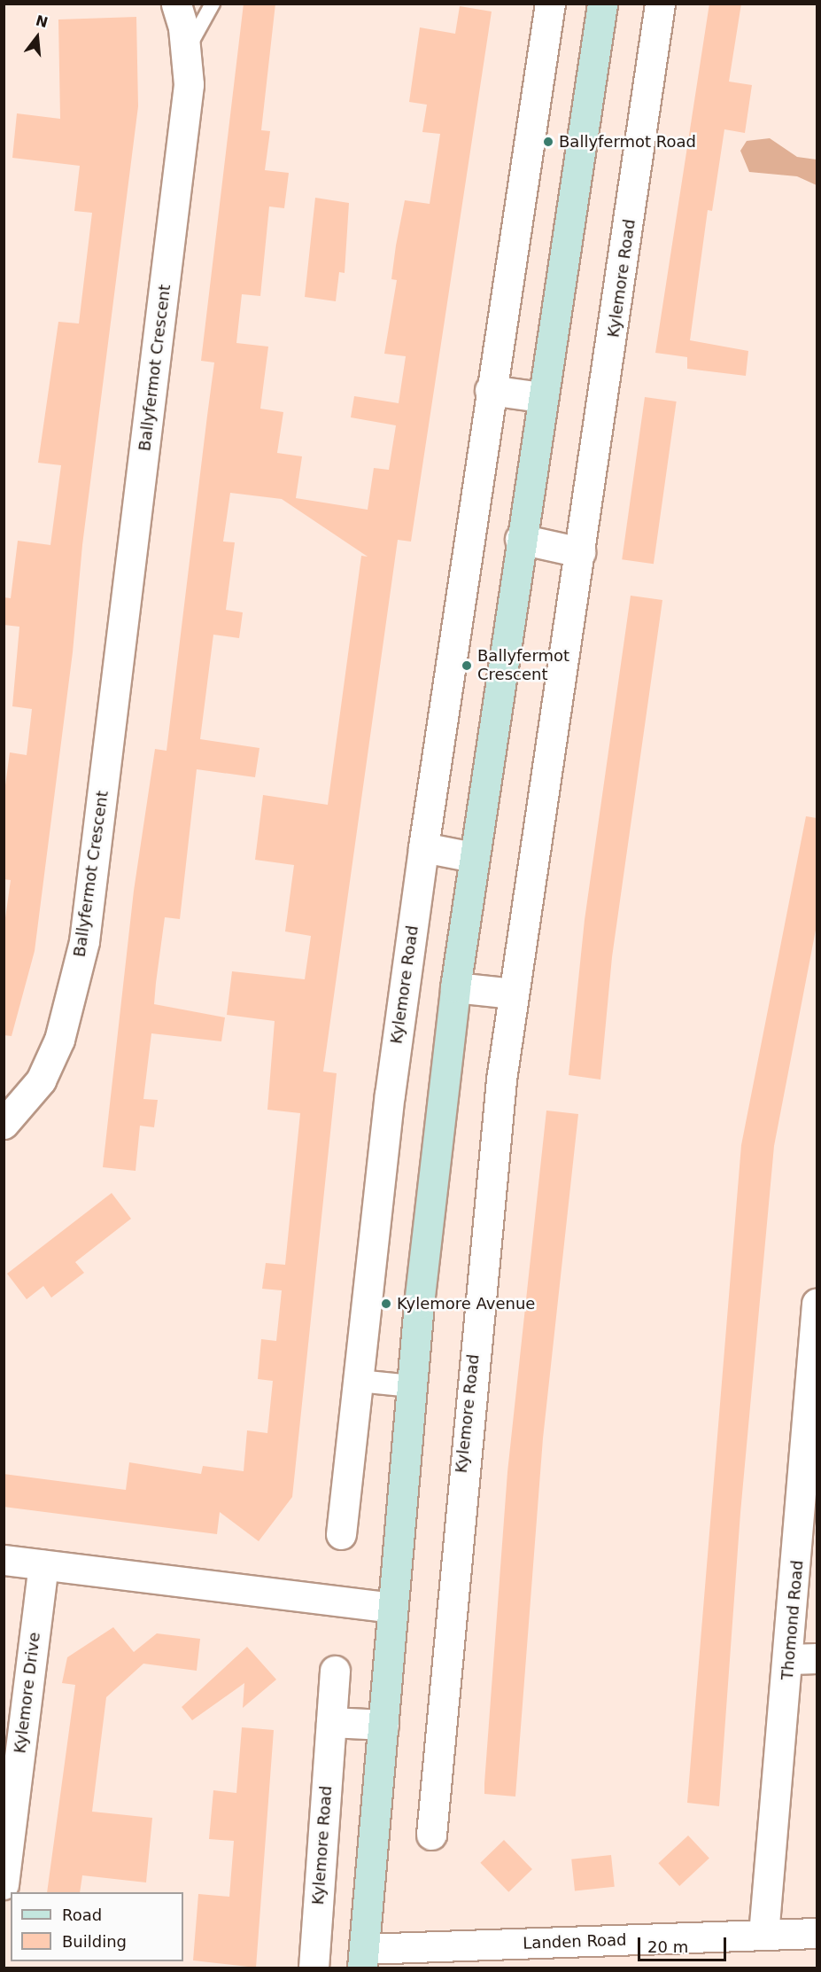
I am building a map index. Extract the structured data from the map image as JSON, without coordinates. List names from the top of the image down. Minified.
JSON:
{"streets":{"street":["Kylemore Road","Ballyfermot Crescent","Thomond Road","Kylemore Drive","Landen Road"]},"crossings":[["Thomond Road","Landen Road"]],"places":["Ballyfermot Road","Ballyfermot Crescent","Kylemore Avenue"],"legend":["Road","Building"],"scale_bar":"20 m","north":"top"}
